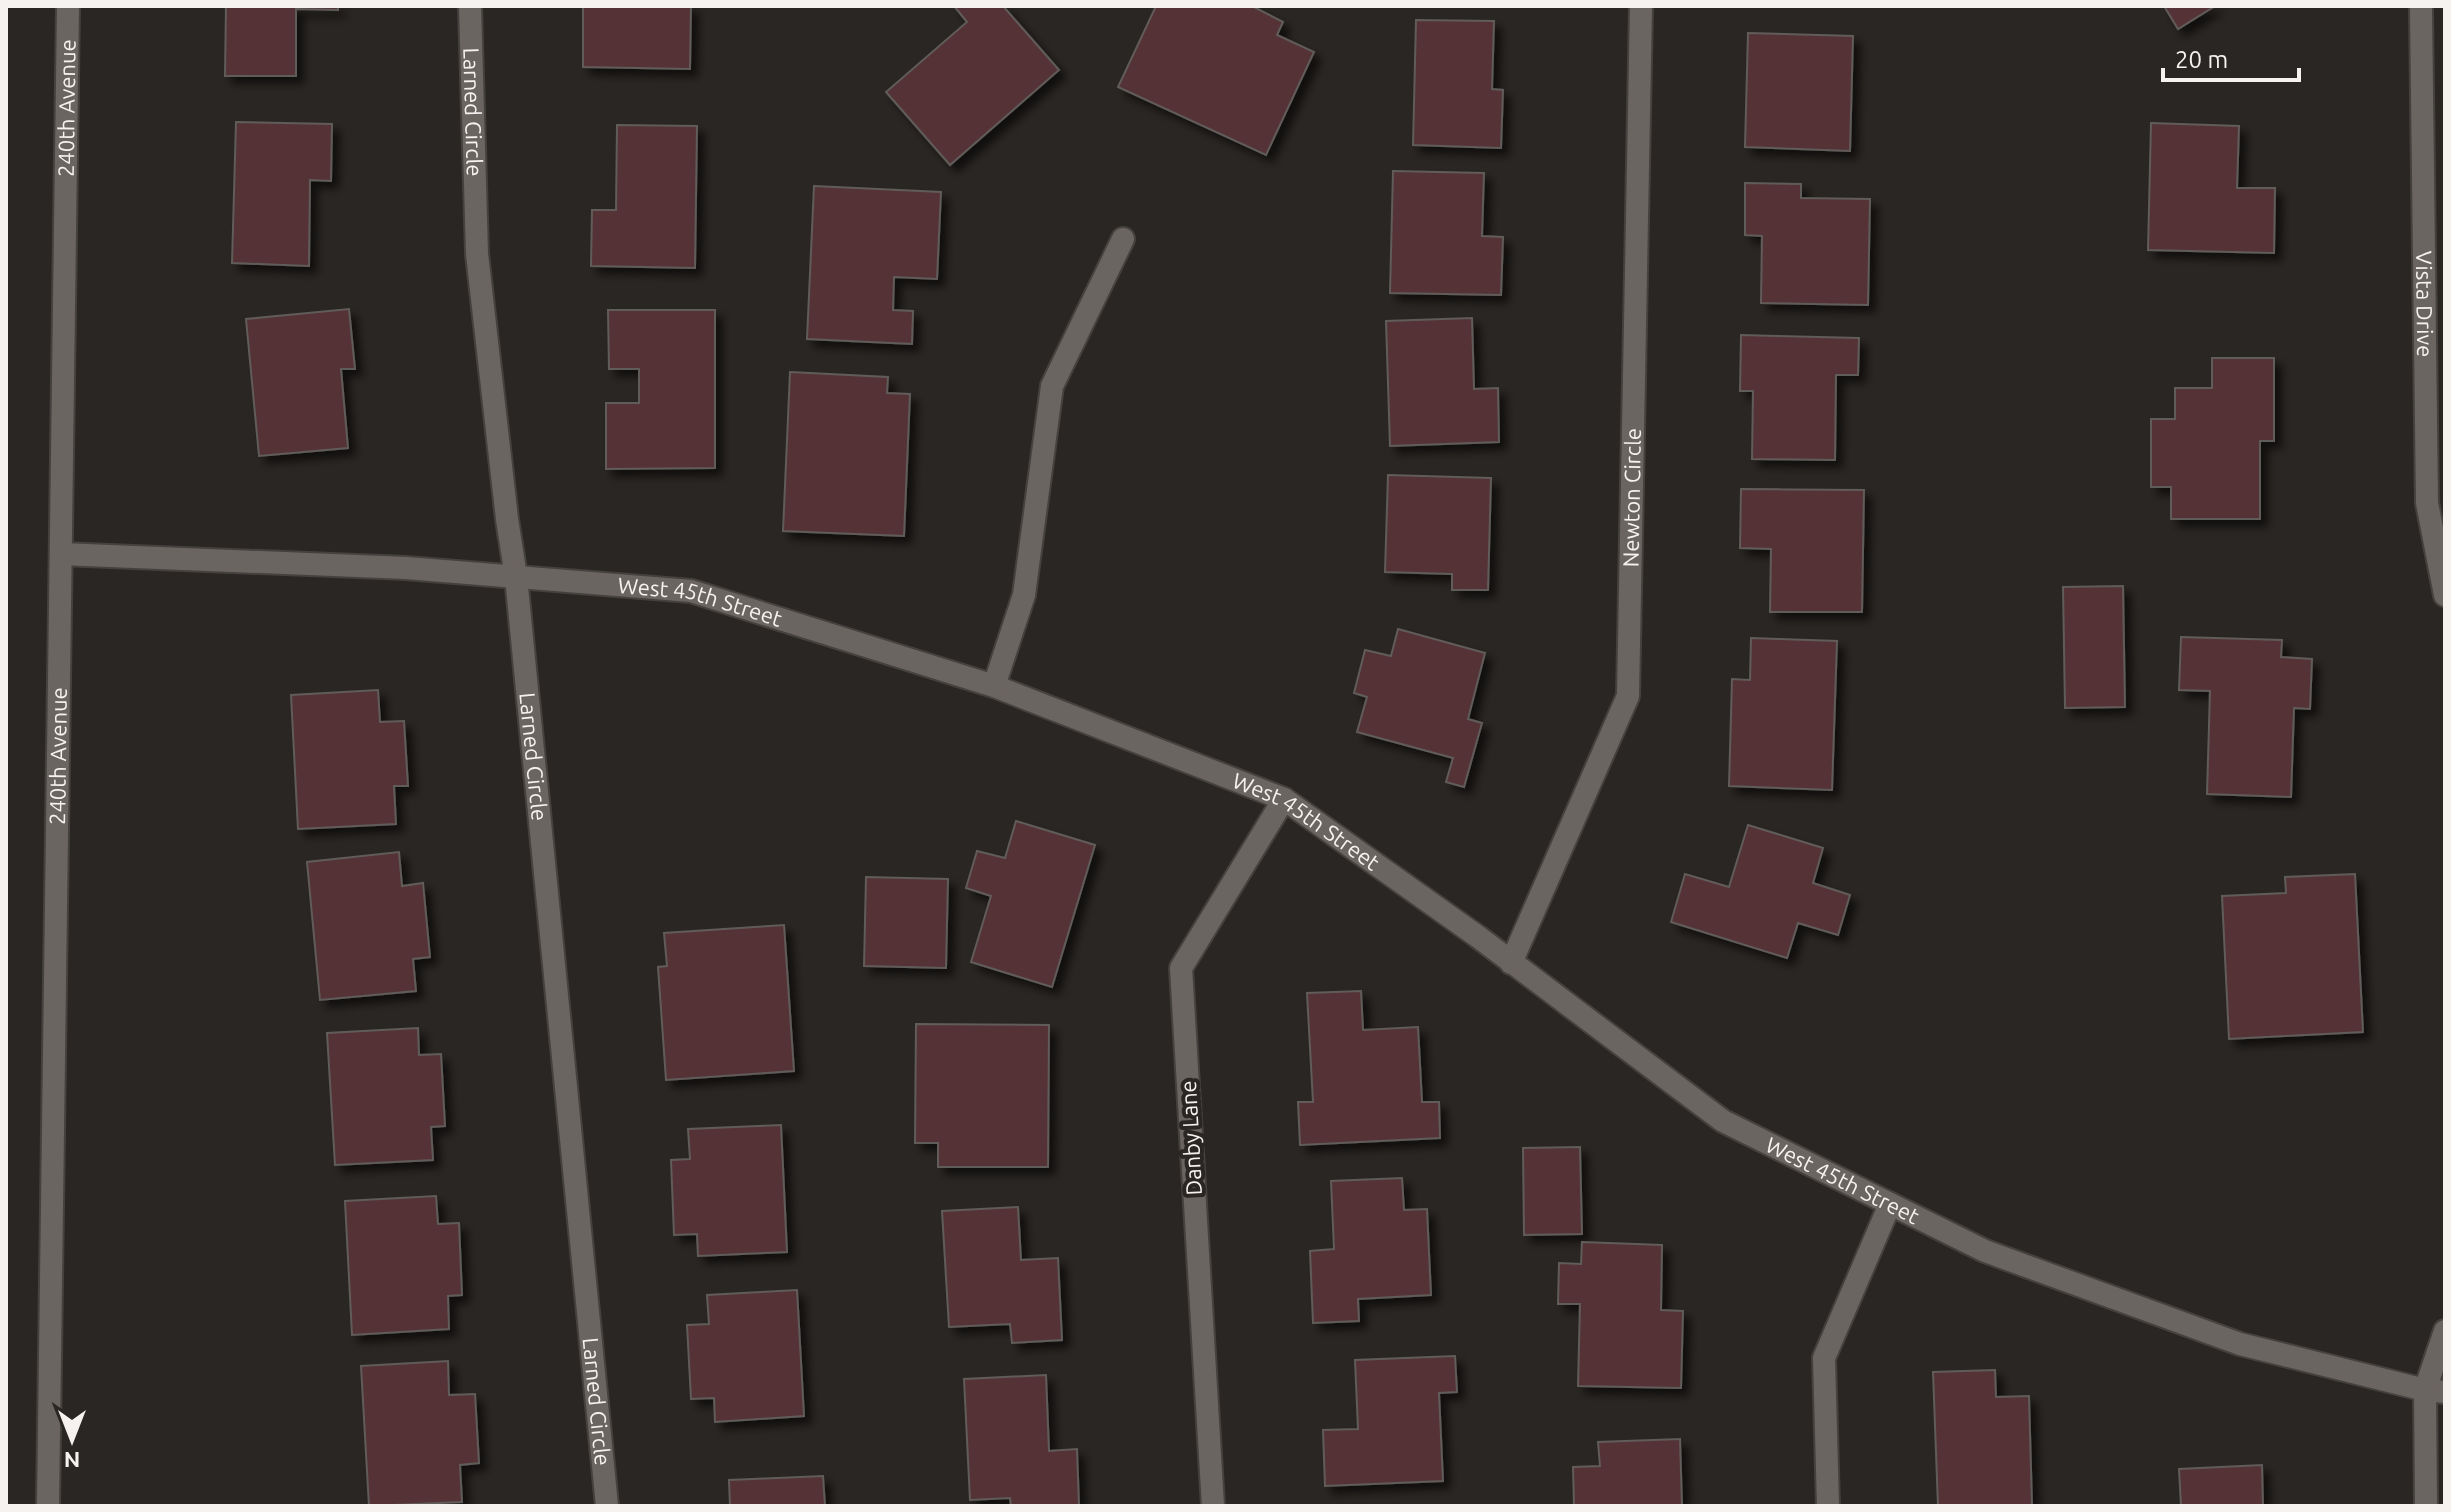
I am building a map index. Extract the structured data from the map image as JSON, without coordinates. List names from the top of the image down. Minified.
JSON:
{"streets":{"street":["240th Avenue","Larned Circle","Vista Drive","Newton Circle","West 45th Street","Danby Lane"]},"crossings":[["240th Avenue","West 45th Street"],["Larned Circle","West 45th Street"],["Newton Circle","West 45th Street"],["West 45th Street","Danby Lane"]],"scale_bar":"20 m","north":"bottom"}
